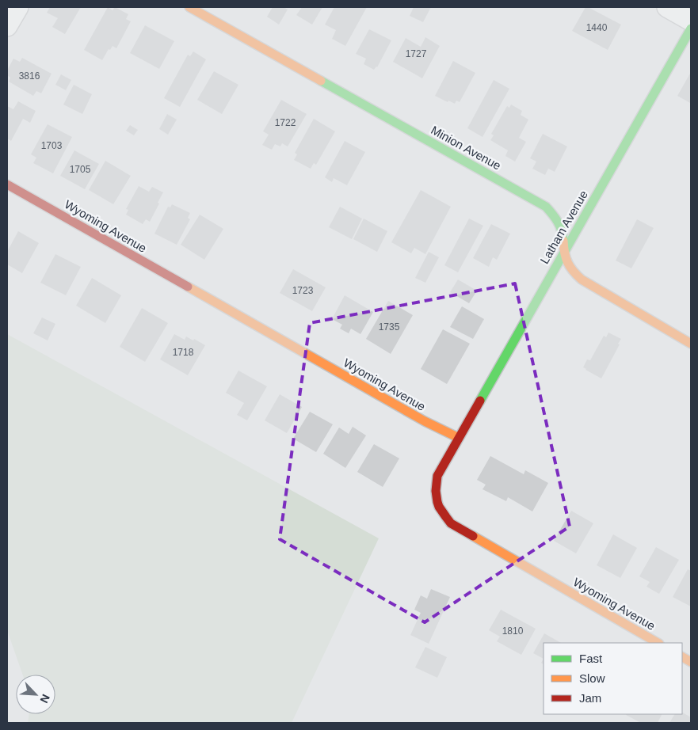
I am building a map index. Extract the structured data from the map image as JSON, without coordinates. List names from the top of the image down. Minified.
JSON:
{"streets":{"street":["Minion Avenue","Wyoming Avenue","Latham Avenue"]},"crossings":[["Minion Avenue","Latham Avenue"],["Wyoming Avenue","Latham Avenue"]],"house_numbers":["1440","1727","3816","1722","1703","1705","1723","1735","1718","1810"],"legend":["Fast","Slow","Jam"],"north":"bottom right"}
